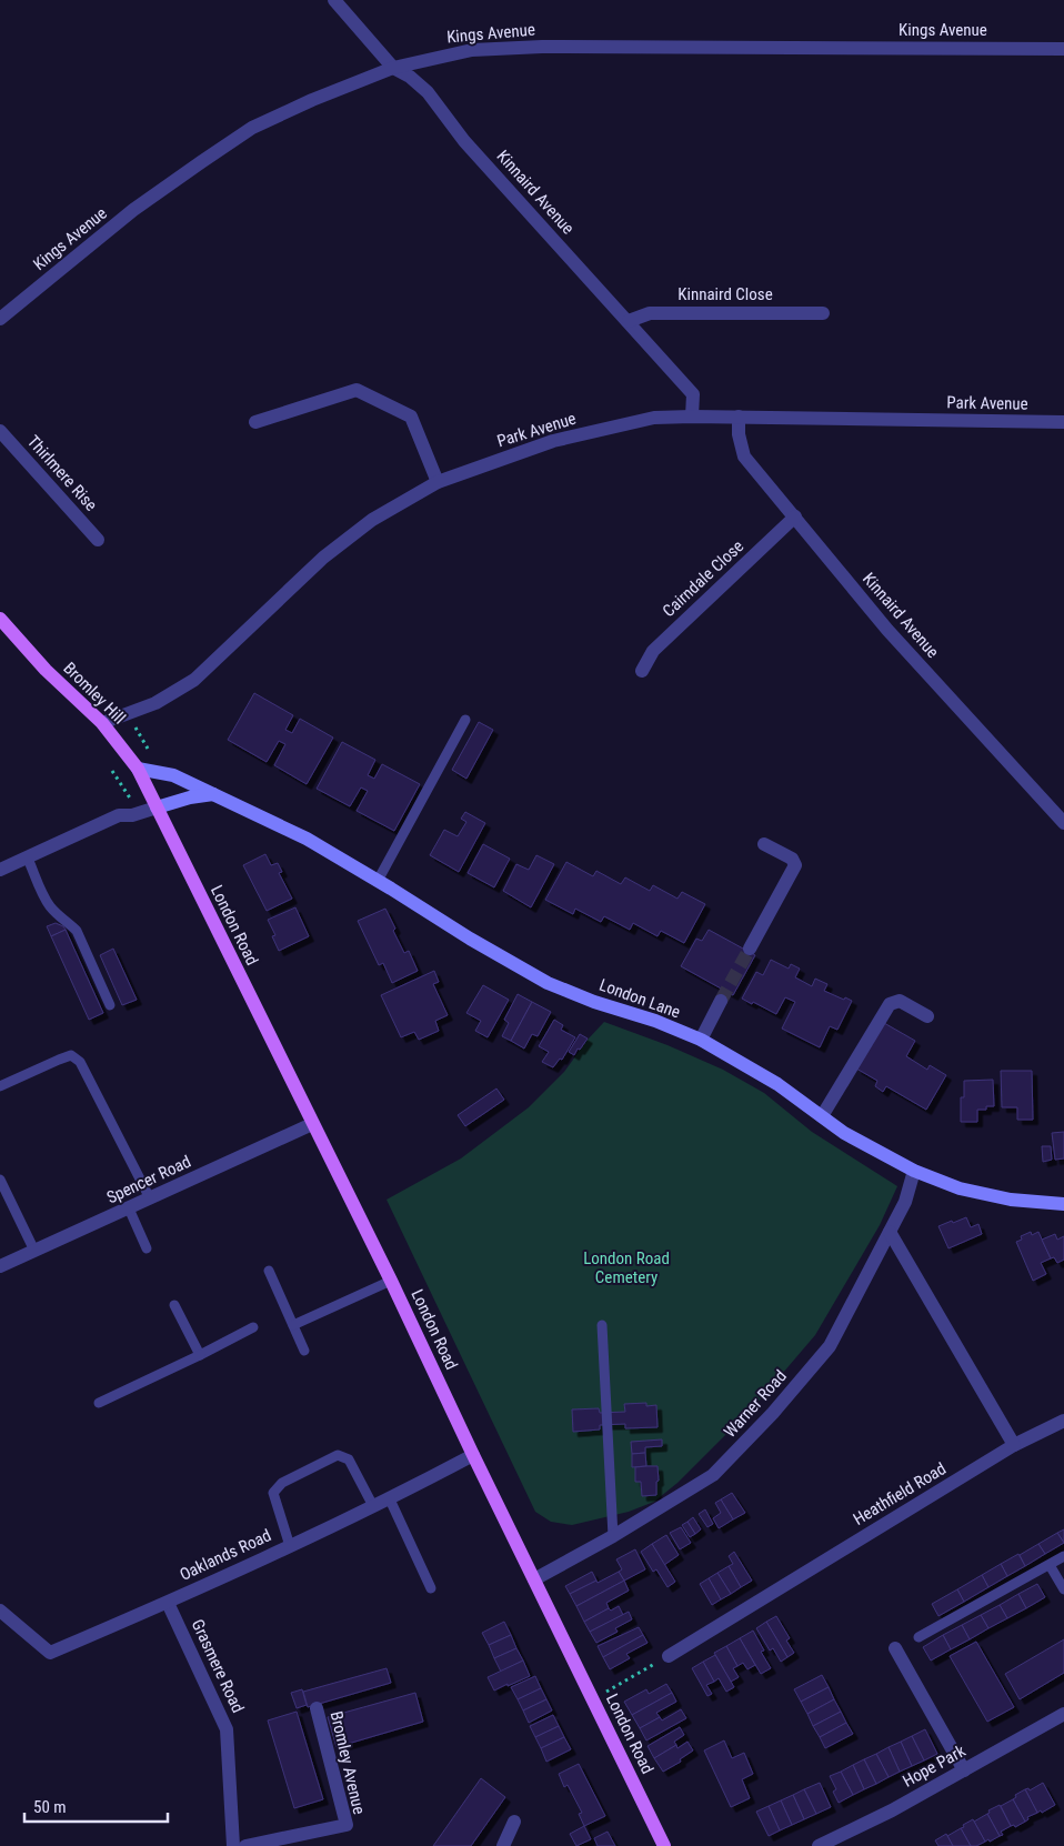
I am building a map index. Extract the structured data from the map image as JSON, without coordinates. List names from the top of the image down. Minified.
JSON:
{"streets":{"main road":["Bromley Hill","London Road"],"street":["Kings Avenue","Kinnaird Avenue","Kinnaird Close","Park Avenue","Thirlmere Rise","Cairndale Close","London Lane","Spencer Road","Warner Road","Heathfield Road","Oaklands Road","Grasmere Road","Bromley Avenue","Hope Park"]},"crossings":[["Kings Avenue","Kinnaird Avenue"],["Kinnaird Avenue","Kinnaird Close"],["Kinnaird Avenue","Park Avenue"],["Kinnaird Avenue","Cairndale Close"],["Park Avenue","Bromley Hill"],["Bromley Hill","London Road"],["Bromley Hill","London Lane"],["London Road","Spencer Road"],["London Road","Warner Road"],["London Road","Oaklands Road"],["London Lane","Warner Road"],["Oaklands Road","Grasmere Road"]],"parks":["London Road Cemetery"],"scale_bar":"50 m"}
